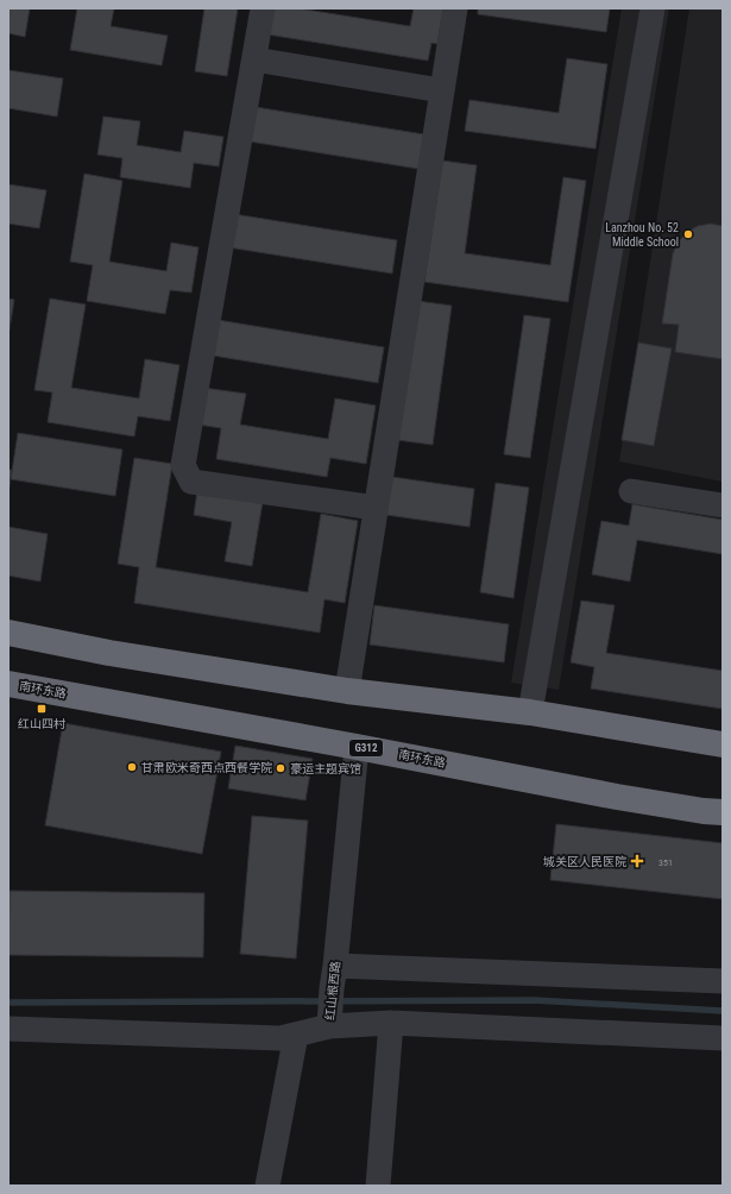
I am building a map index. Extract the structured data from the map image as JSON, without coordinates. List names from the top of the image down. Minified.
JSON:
{"streets":{"highway":["南环东路","G312"],"street":["红山根西路"]},"crossings":[["南环东路","红山根西路"]],"places":{"other":["Lanzhou No. 52 Middle School","甘肃欧米奇西点西餐学院","豪运主题宾馆"],"transit":["红山四村"],"health":["城关区人民医院"]},"house_numbers":["351"]}
